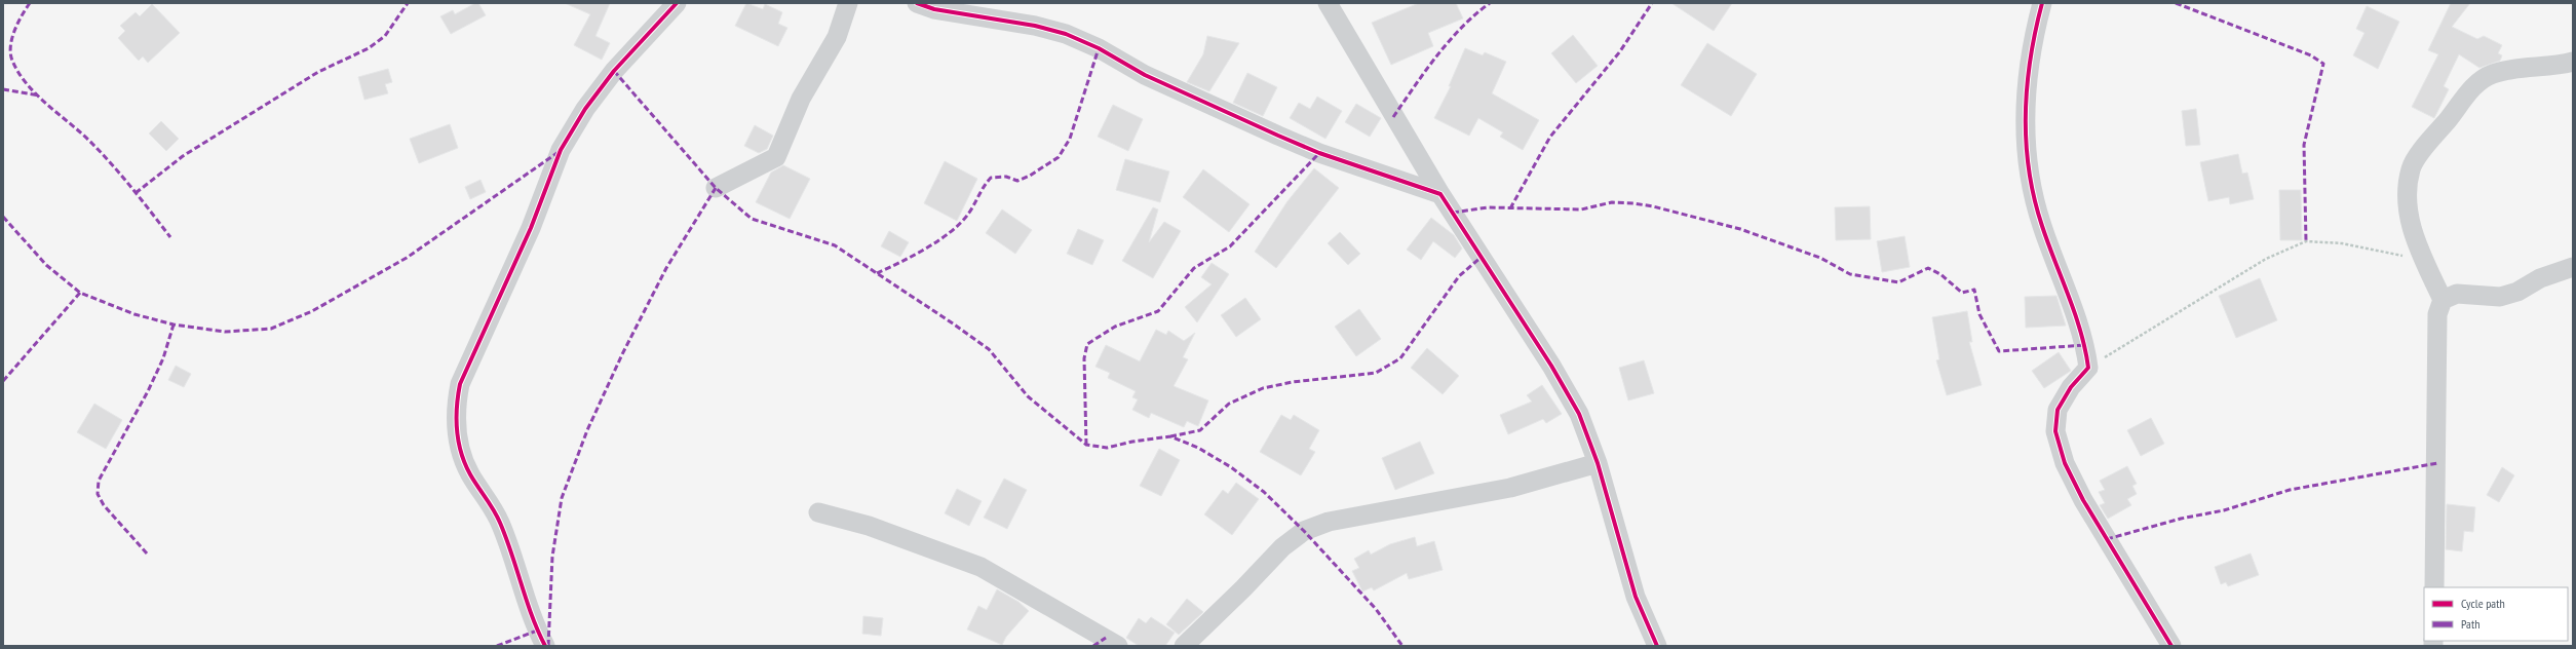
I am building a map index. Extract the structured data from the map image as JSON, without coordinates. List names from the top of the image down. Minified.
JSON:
{"legend":["Cycle path","Path"]}
